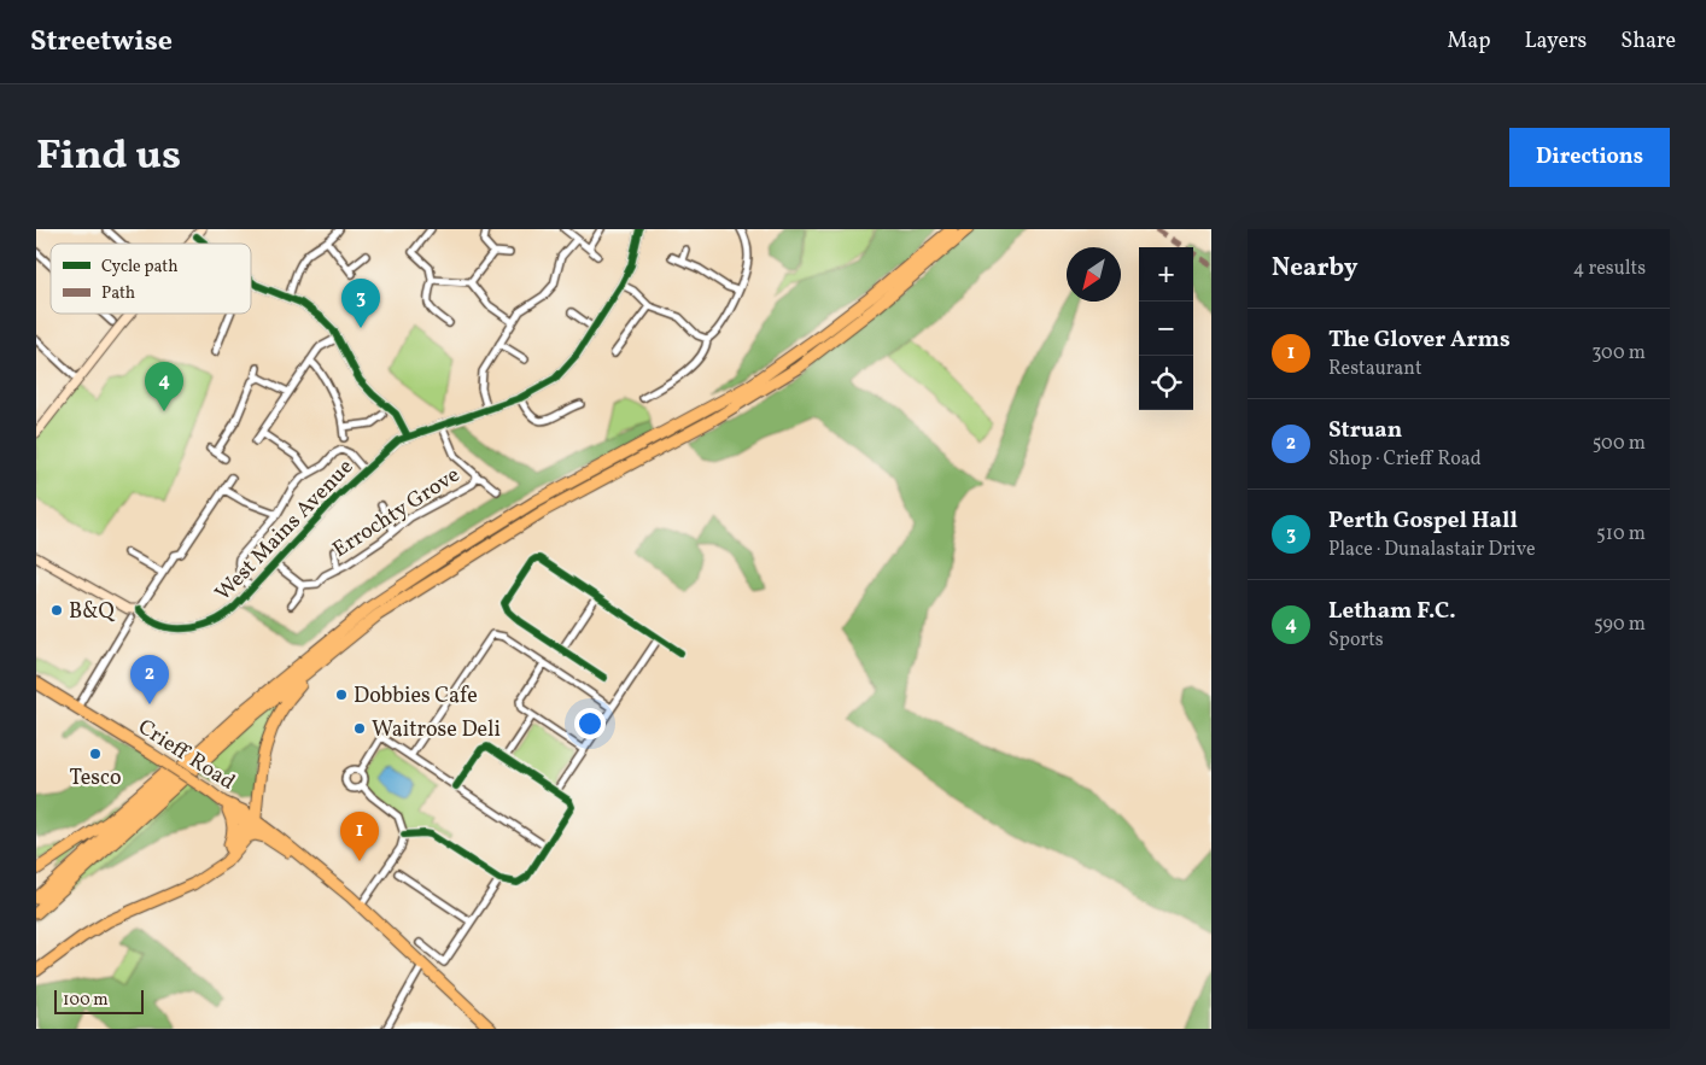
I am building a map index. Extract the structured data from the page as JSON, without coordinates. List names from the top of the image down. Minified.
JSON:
{"streets":{"highway":["Crieff Road"],"street":["Errochty Grove","West Mains Avenue"]},"crossings":[["Errochty Grove","West Mains Avenue"]],"places":["B&Q","Dobbies Cafe","Waitrose Deli","Tesco"],"legend":["Cycle path","Path"],"scale_bar":"100 m","north":"bottom left","page":{"header":"Streetwise","nav":["Map","Layers","Share"],"title":"Find us","buttons":"Directions","heading":["Nearby","4 results"],"map_buttons":["+","−"],"pins":["3","4","2","1"],"list":[{"mark":"1","name":"The Glover Arms","note":"Restaurant","value":"300 m"},{"mark":"2","name":"Struan","note":"Shop · Crieff Road","value":"500 m"},{"mark":"3","name":"Perth Gospel Hall","note":"Place · Dunalastair Drive","value":"510 m"},{"mark":"4","name":"Letham F.C.","note":"Sports","value":"590 m"}],"scale":"100 m"}}
